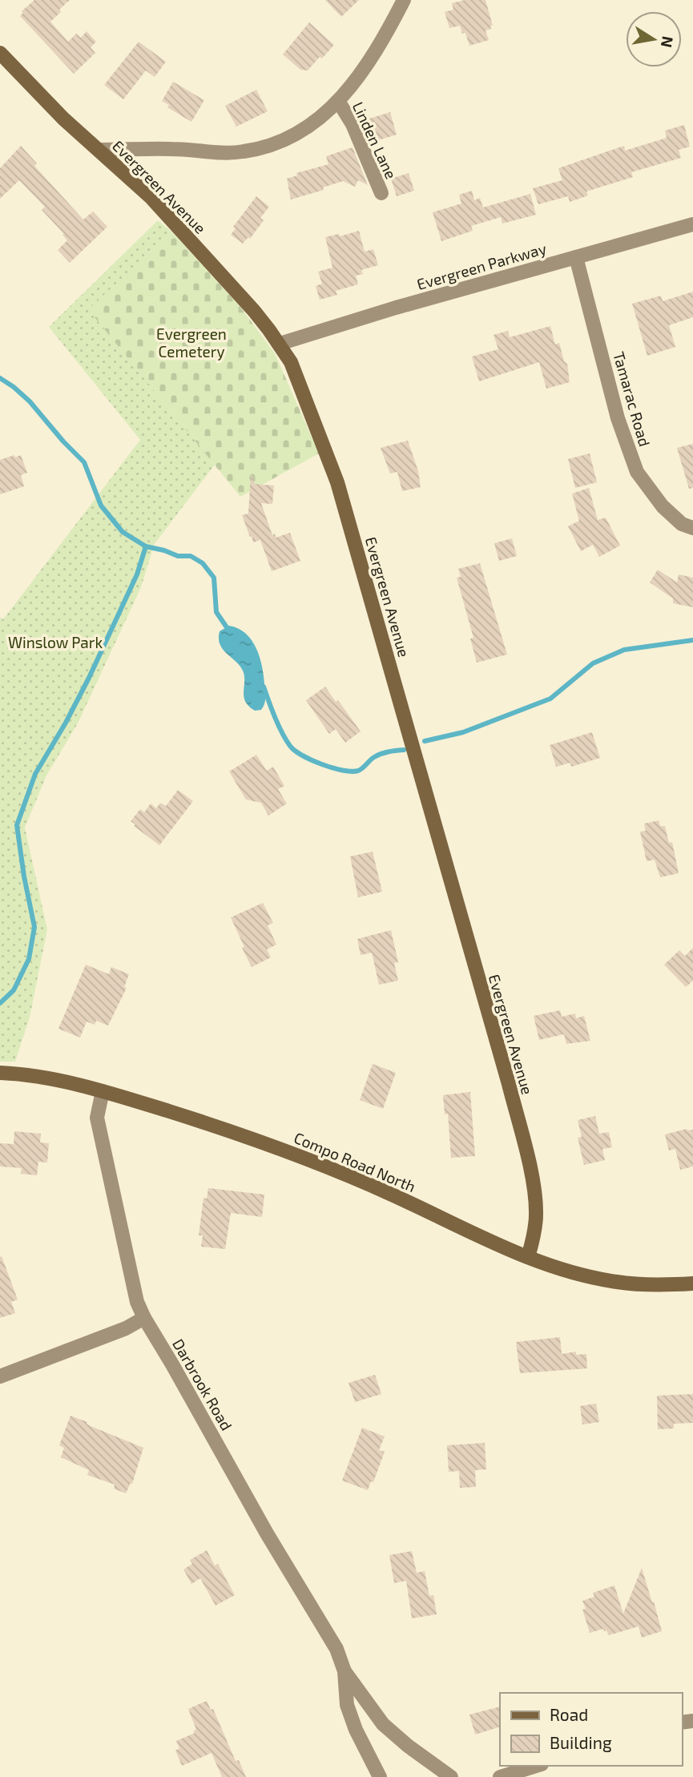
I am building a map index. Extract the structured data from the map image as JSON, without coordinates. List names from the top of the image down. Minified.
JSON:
{"streets":{"main road":["Evergreen Avenue","Compo Road North"],"street":["Linden Lane","Evergreen Parkway","Tamarac Road","Darbrook Road"]},"crossings":[["Evergreen Avenue","Evergreen Parkway"],["Evergreen Avenue","Compo Road North"],["Evergreen Parkway","Tamarac Road"],["Compo Road North","Darbrook Road"]],"parks":["Evergreen Cemetery","Winslow Park"],"legend":["Road","Building"],"north":"right"}
